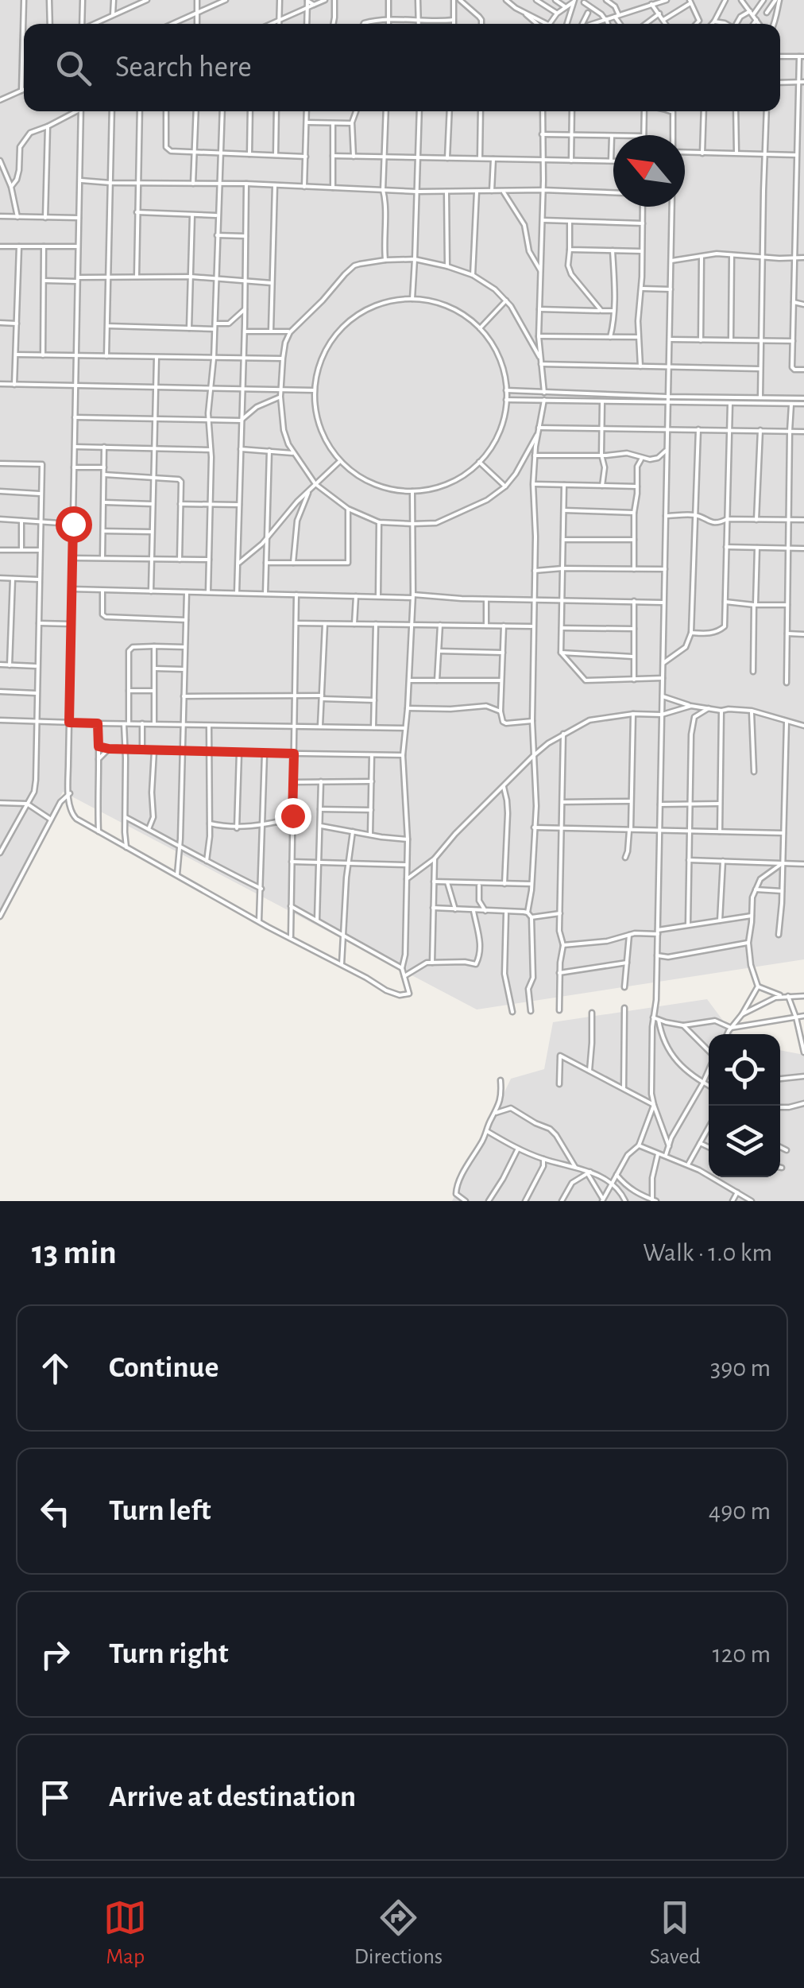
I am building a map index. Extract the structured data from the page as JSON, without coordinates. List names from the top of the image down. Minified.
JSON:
{"north":"top left","page":{"search":"Search here","heading":["13 min","Walk · 1.0 km"],"list":[["Continue","390 m"],["Turn left","490 m"],["Turn right","120 m"],"Arrive at destination"],"nav":["Map","Directions","Saved"]}}
